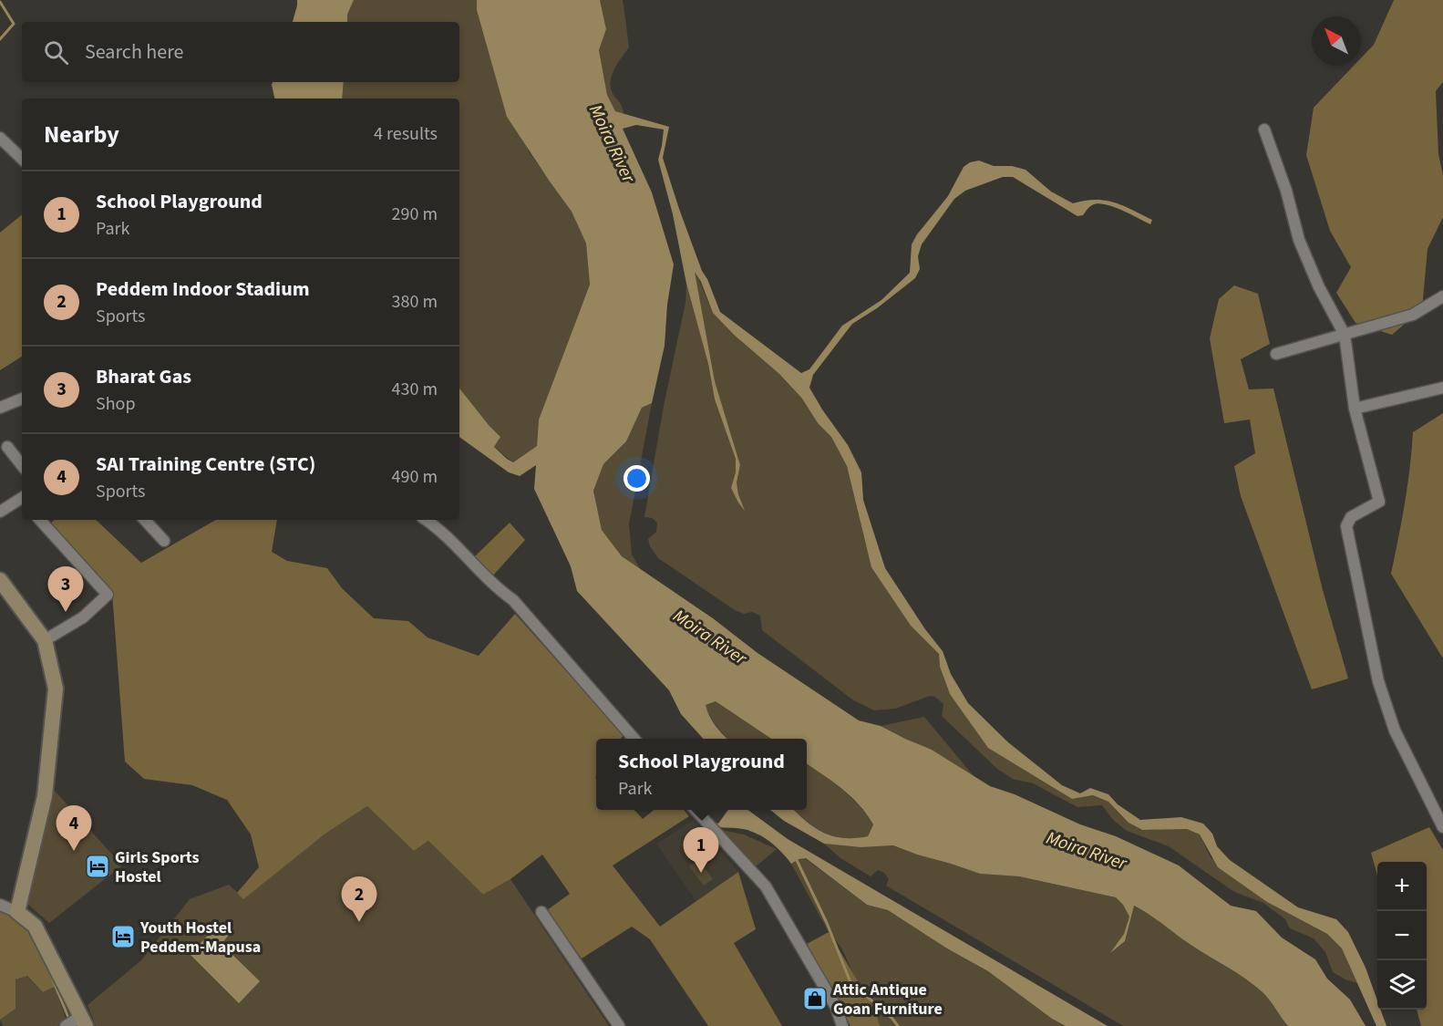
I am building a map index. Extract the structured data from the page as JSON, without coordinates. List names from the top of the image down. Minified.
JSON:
{"water":["Moira River"],"places":{"hotel":["Girls Sports Hostel","Youth Hostel Peddem-Mapusa"],"shop":["Attic Antique Goan Furniture"]},"north":"top left","page":{"search":"Search here","heading":["Nearby","4 results"],"list":[{"mark":"1","name":"School Playground","note":"Park","value":"290 m"},{"mark":"2","name":"Peddem Indoor Stadium","note":"Sports","value":"380 m"},{"mark":"3","name":"Bharat Gas","note":"Shop","value":"430 m"},{"mark":"4","name":"SAI Training Centre (STC)","note":"Sports","value":"490 m"}],"pins":["3","4","1","2"],"popup":["School Playground","Park"],"map_buttons":["+","−"]}}
